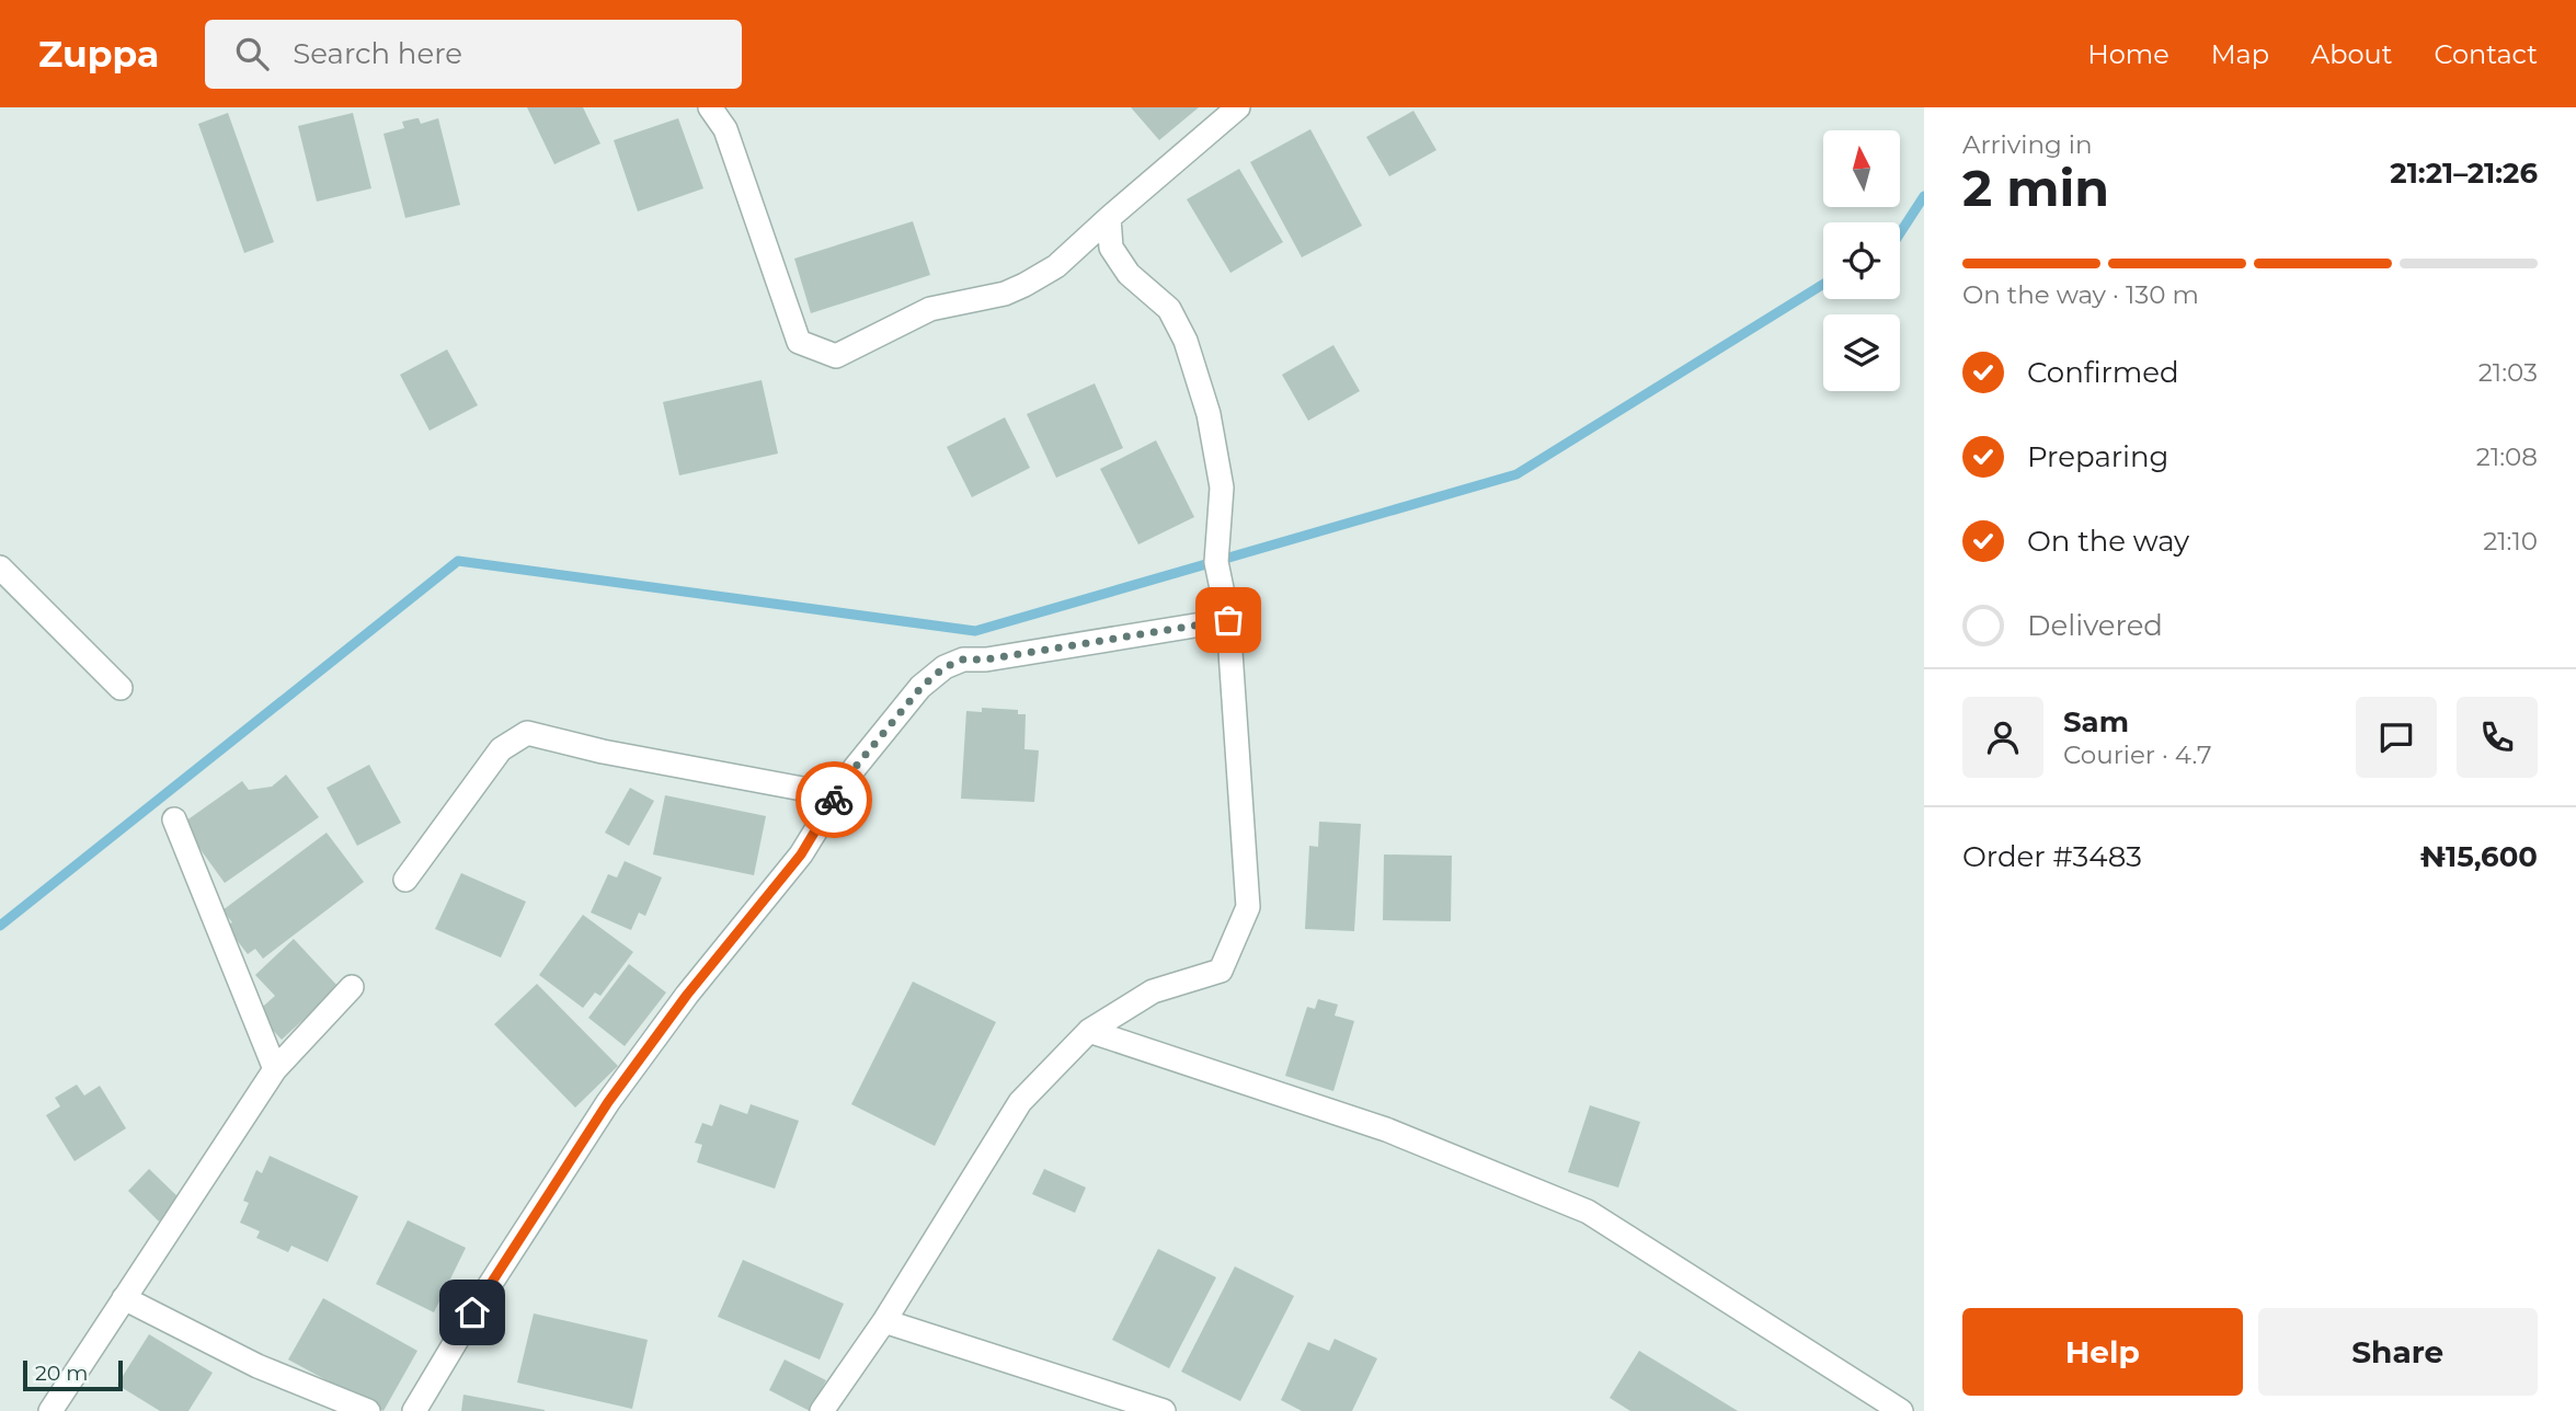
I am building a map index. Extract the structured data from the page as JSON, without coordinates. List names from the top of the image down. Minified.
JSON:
{"scale_bar":"20 m","north":"top","page":{"header":"Zuppa","search":"Search here","nav":["Home","Map","About","Contact"],"heading":["2 min","Arriving in","21:21–21:26"],"panel":["Sam","Courier · 4.7","Order #3483","₦15,600"],"bar":"On the way · 130 m","list":[["Confirmed","21:03"],["Preparing","21:08"],["On the way","21:10"],"Delivered"],"buttons":["Help","Share"],"scale":"20 m"}}
